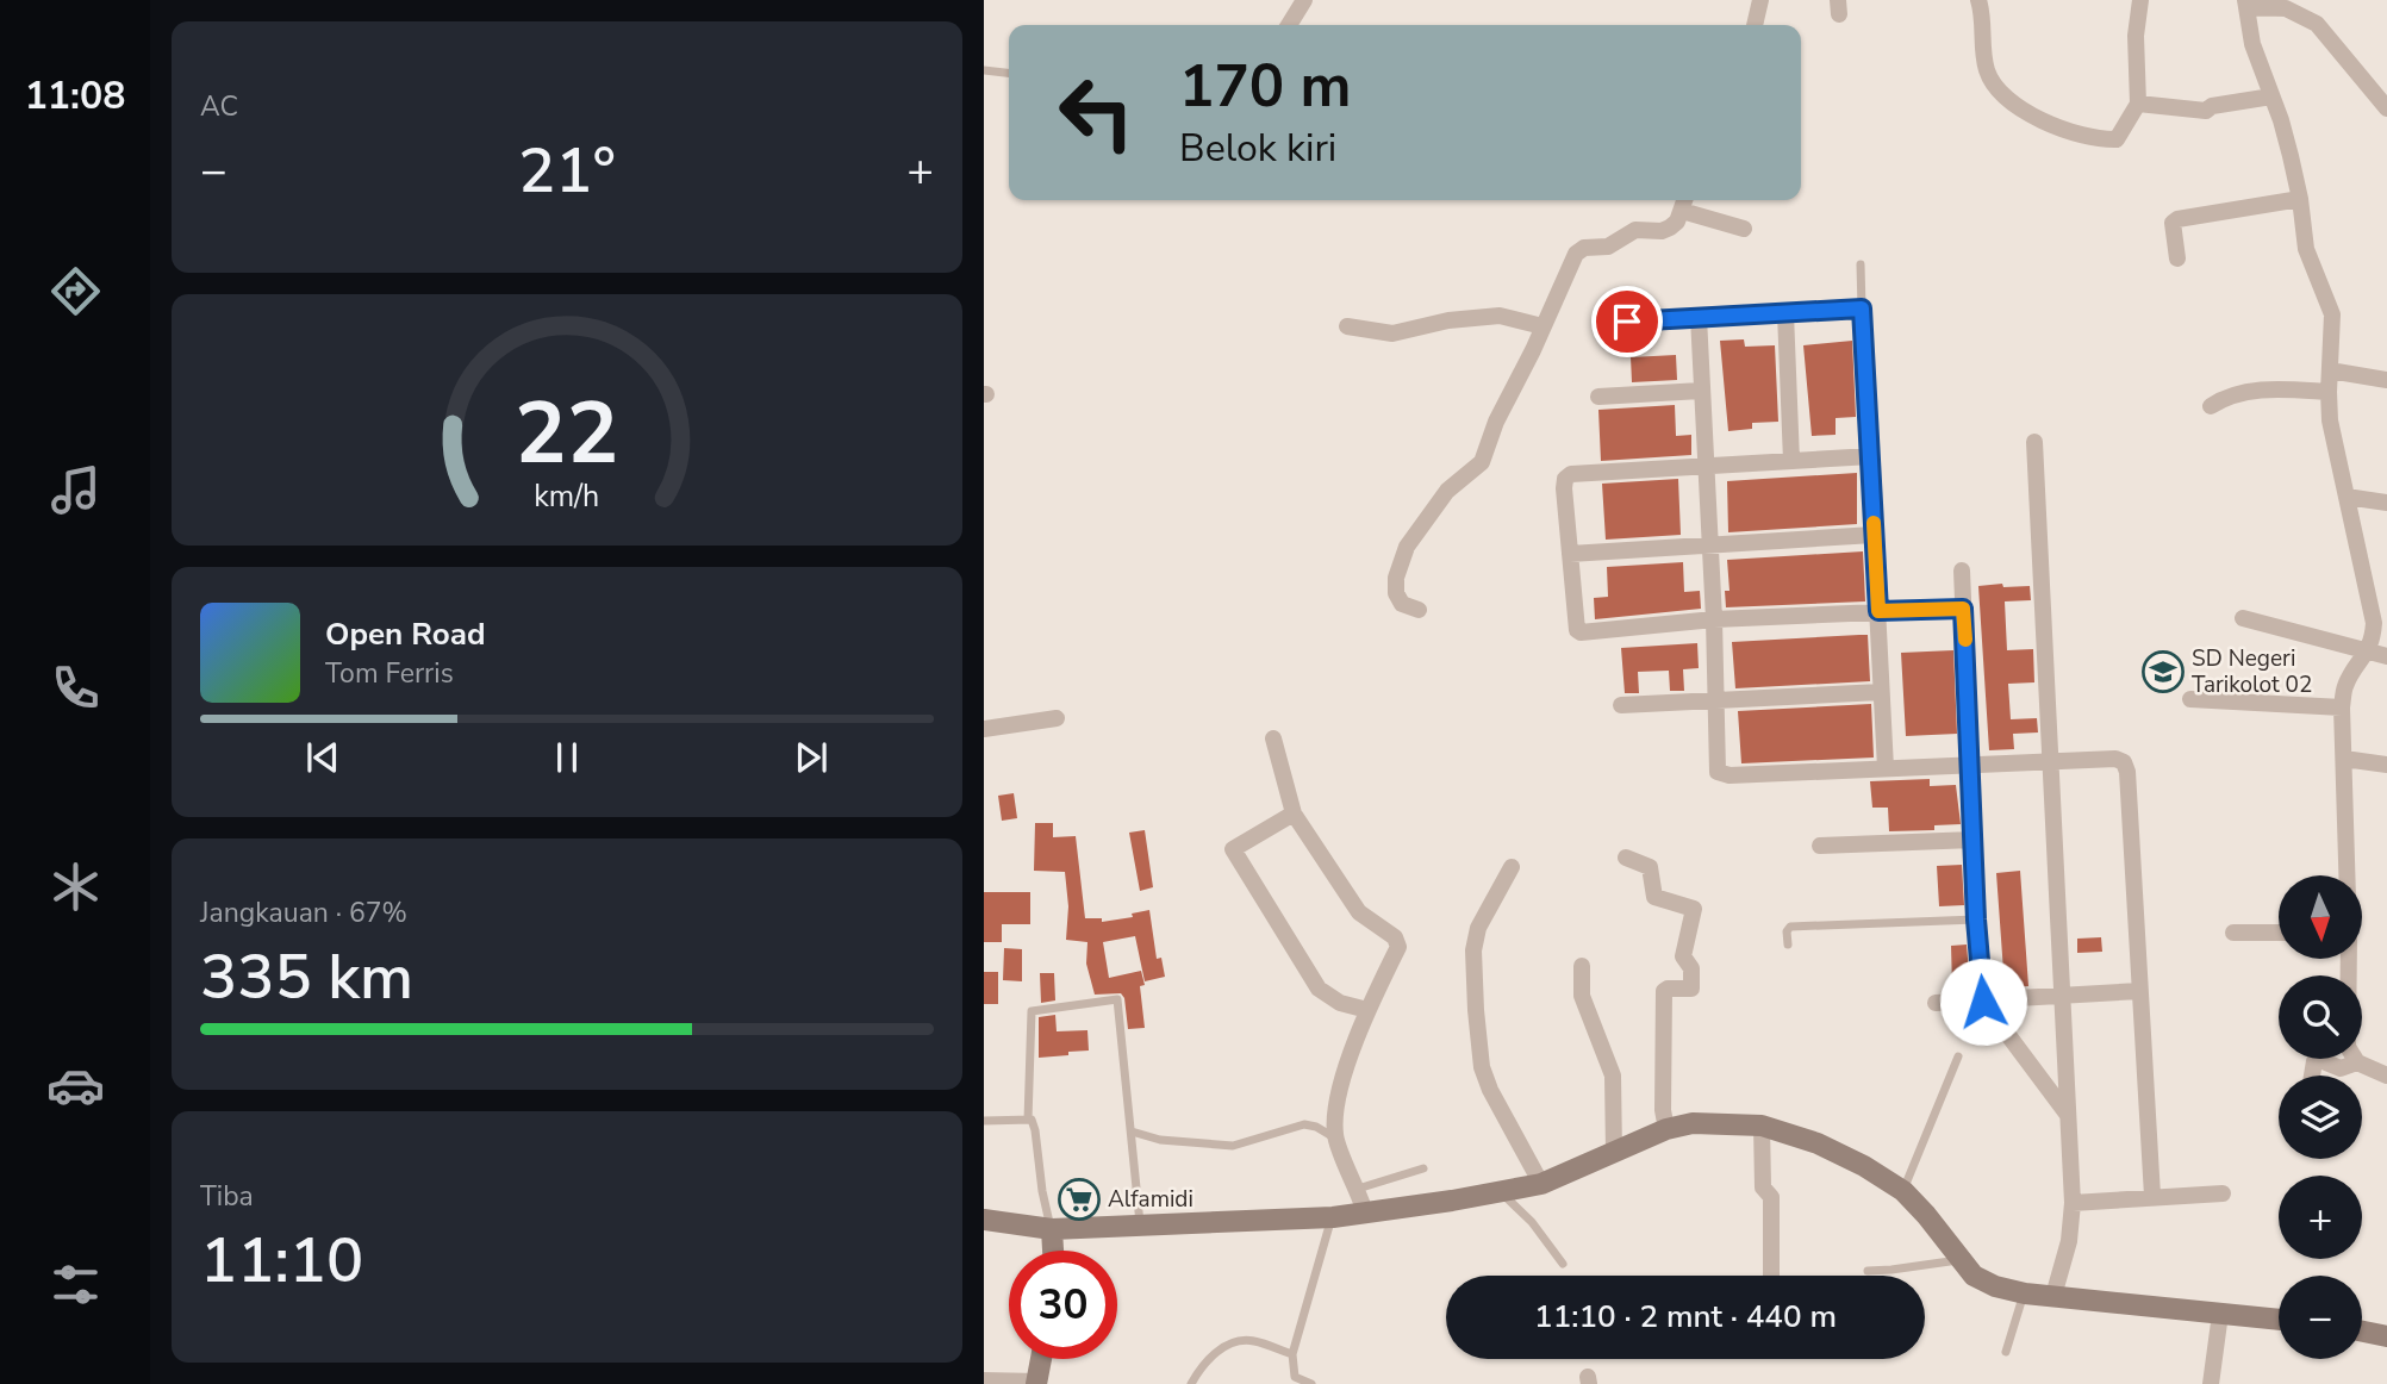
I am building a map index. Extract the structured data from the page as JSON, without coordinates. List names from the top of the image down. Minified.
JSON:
{"places":{"school or university":["SD Negeri Tarikolot 02"],"supermarket":["Alfamidi"]},"north":"bottom","page":{"tabs":"11:08","tile":["AC",["Jangkauan · 67%","335 km"],["Tiba","11:10"]],"turn":["170 m","Belok kiri"],"heat":["−","21°","+"],"song":["Open Road","Tom Ferris"],"map_buttons":["+","−"],"limit":"30","trip":"11:10 · 2 mnt · 440 m","gauge":["22","km/h"]}}
